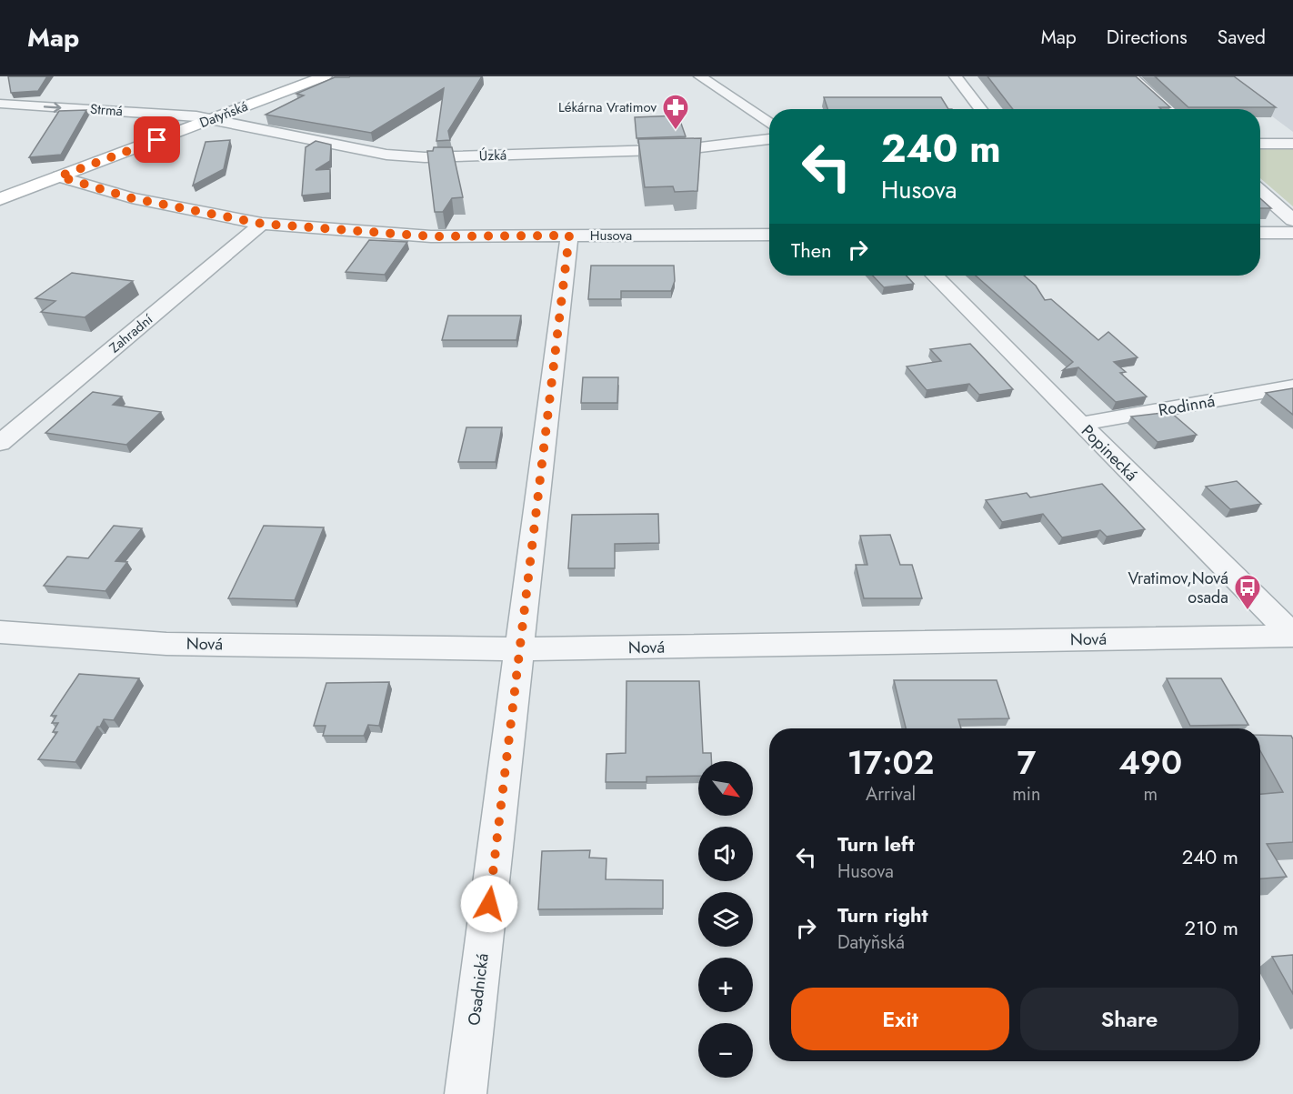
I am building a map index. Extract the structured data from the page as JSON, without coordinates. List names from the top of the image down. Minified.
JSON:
{"streets":{"main road":["Datyňská"],"street":["Strmá","Úzká","Husova","Zahradní","Rodinná","Popinecká","Nová","Osadnická"]},"crossings":[["Strmá","Datyňská"],["Strmá","Úzká"],["Datyňská","Úzká"],["Datyňská","Husova"],["Husova","Zahradní"],["Husova","Osadnická"],["Rodinná","Popinecká"],["Popinecká","Nová"],["Nová","Osadnická"]],"one_way":["Strmá"],"places":{"pharmacy":["Lékárna Vratimov"],"bus stop":["Vratimov,Nová osada"]},"north":"bottom right","page":{"header":"Map","nav":["Map","Directions","Saved"],"turn":["240 m","Husova"],"then":"Then","eta":["17:02","Arrival","7","min","490","m"],"map_buttons":["+","−"],"list":[{"name":"Turn left","note":"Husova","value":"240 m"},{"name":"Turn right","note":"Datyňská","value":"210 m"}],"buttons":["Exit","Share"]}}
